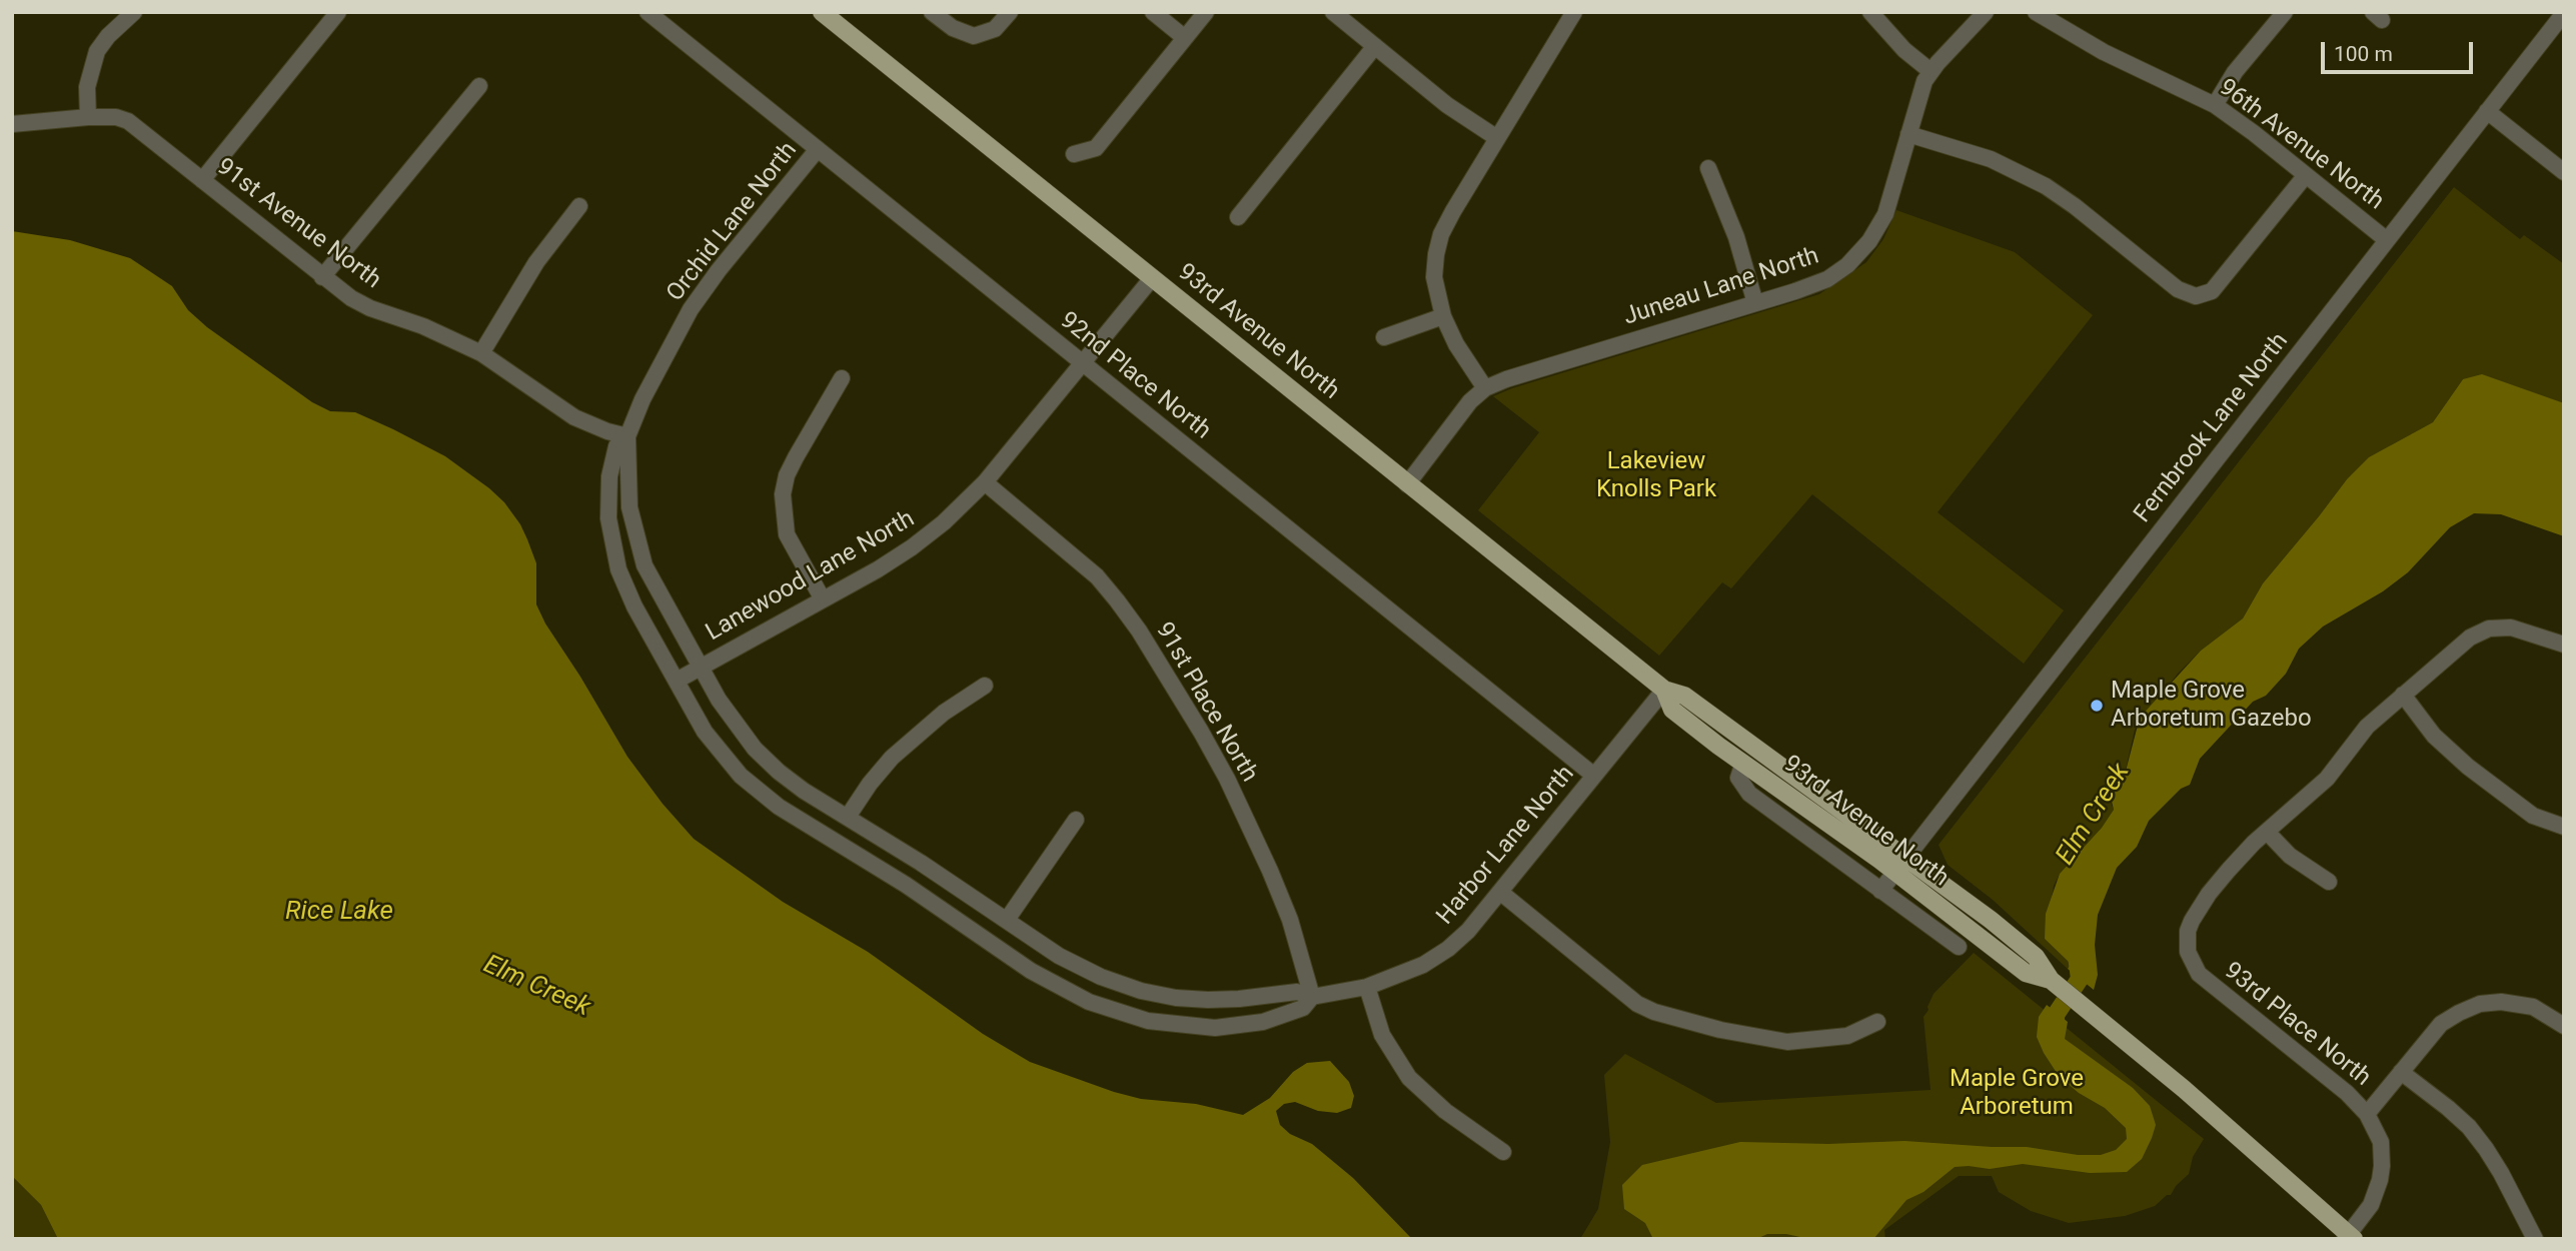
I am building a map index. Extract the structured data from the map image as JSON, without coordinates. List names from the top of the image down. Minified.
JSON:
{"streets":{"main road":["93rd Avenue North"],"street":["96th Avenue North","Orchid Lane North","91st Avenue North","Juneau Lane North","92nd Place North","Fernbrook Lane North","Lanewood Lane North","91st Place North","Harbor Lane North","93rd Place North"]},"crossings":[["96th Avenue North","Fernbrook Lane North"],["Orchid Lane North","91st Avenue North"],["Orchid Lane North","92nd Place North"],["Juneau Lane North","93rd Avenue North"],["93rd Avenue North","Fernbrook Lane North"],["93rd Avenue North","Lanewood Lane North"],["93rd Avenue North","Harbor Lane North"],["92nd Place North","Lanewood Lane North"],["92nd Place North","Harbor Lane North"],["Lanewood Lane North","91st Place North"],["91st Place North","Harbor Lane North"]],"water":["Elm Creek","Rice Lake"],"parks":["Lakeview Knolls Park","Maple Grove Arboretum"],"places":["Maple Grove Arboretum Gazebo"],"scale_bar":"100 m"}
